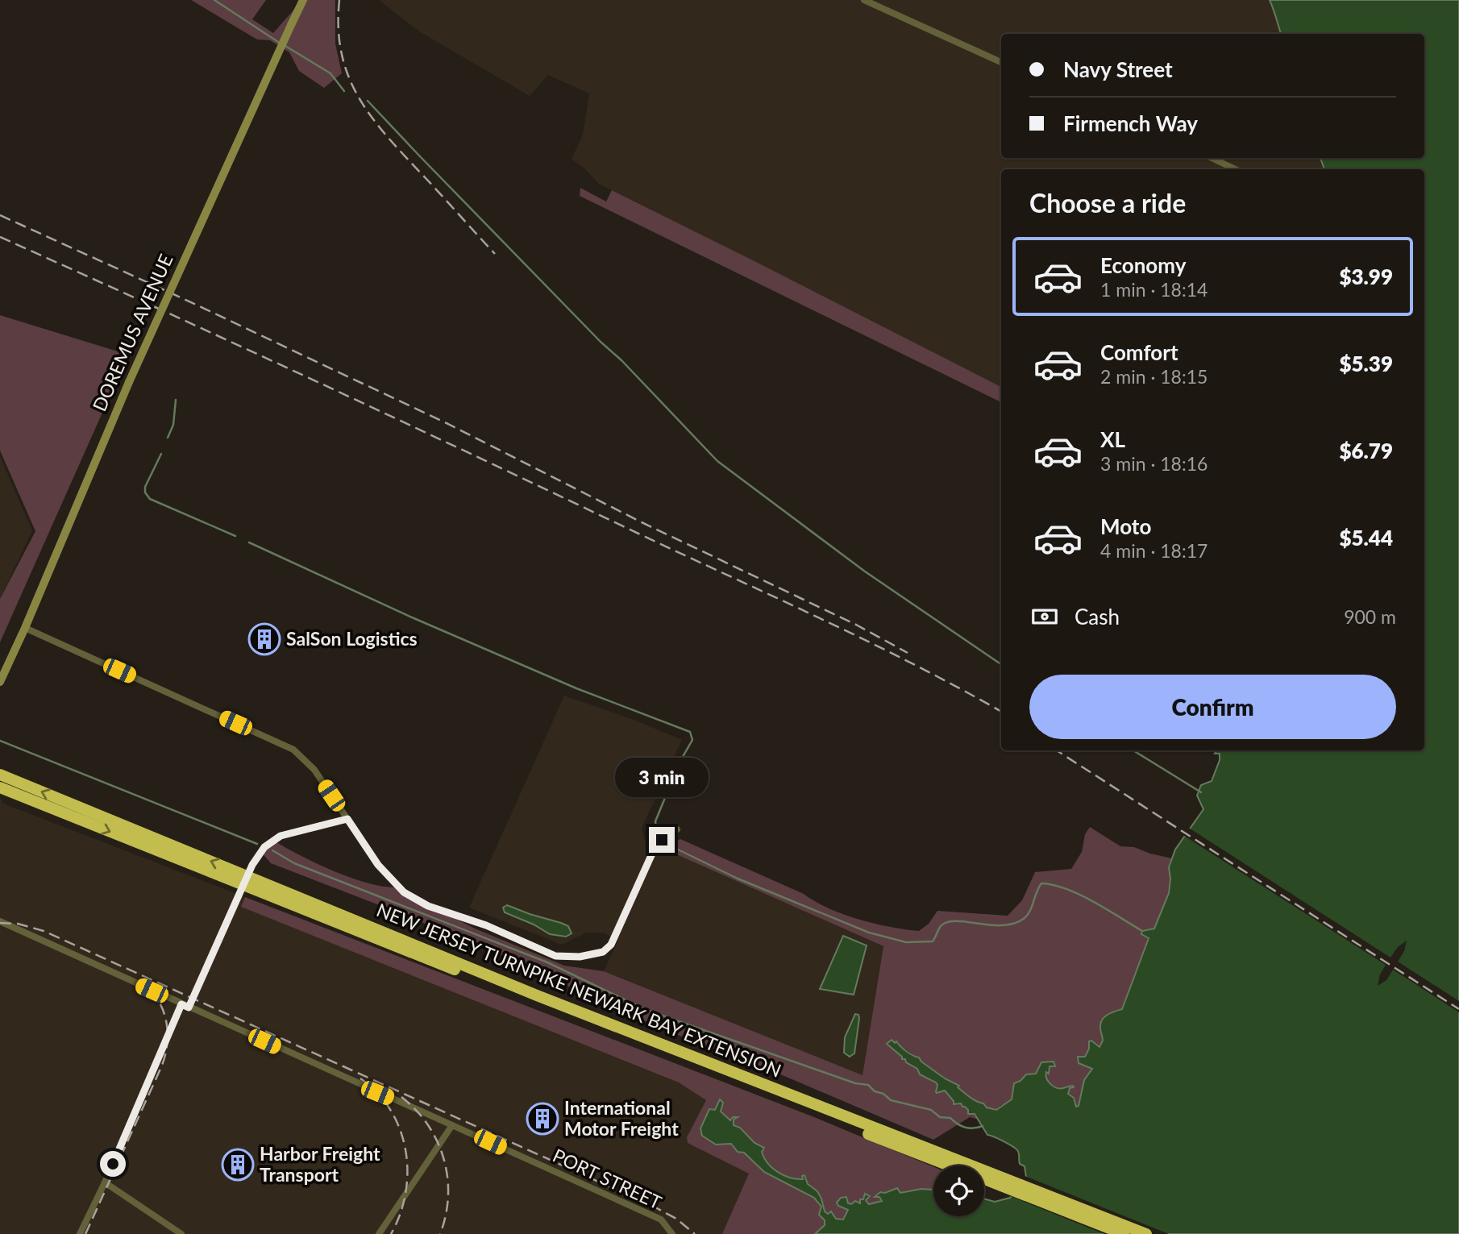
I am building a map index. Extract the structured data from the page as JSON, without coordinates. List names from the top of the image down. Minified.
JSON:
{"streets":{"highway":["NEW JERSEY TURNPIKE NEWARK BAY EXTENSION"],"main road":["DOREMUS AVENUE"],"street":["PORT STREET"]},"places":{"building":["SalSon Logistics","International Motor Freight","Harbor Freight Transport"]},"page":{"banner":["Navy Street","Firmench Way"],"heading":"Choose a ride","list":[{"name":"Economy","note":"1 min · 18:14","value":"$3.99"},{"name":"Comfort","note":"2 min · 18:15","value":"$5.39"},{"name":"XL","note":"3 min · 18:16","value":"$6.79"},{"name":"Moto","note":"4 min · 18:17","value":"$5.44"}],"pay":["Cash","900 m"],"buttons":"Confirm","bubble":"3 min"}}
